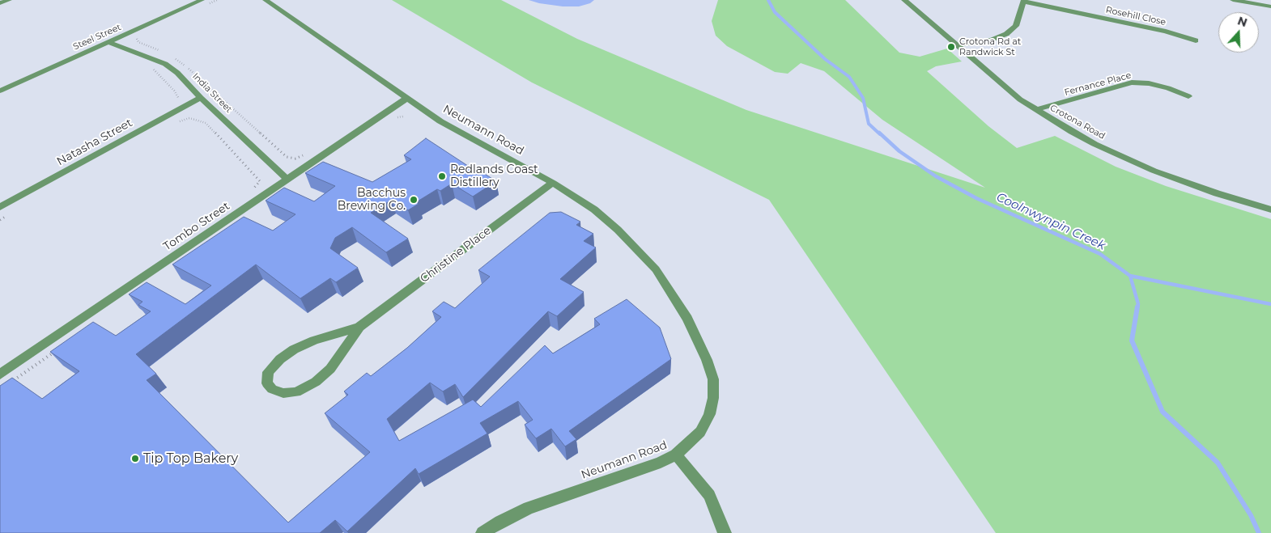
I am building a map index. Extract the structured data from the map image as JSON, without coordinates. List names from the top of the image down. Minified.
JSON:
{"streets":{"street":["Rosehill Close","Steel Street","Fernance Place","India Street","Crotona Road","Neumann Road","Natasha Street","Tombo Street","Christine Place"]},"crossings":[["Steel Street","India Street"],["Fernance Place","Crotona Road"],["India Street","Natasha Street"],["India Street","Tombo Street"],["Neumann Road","Tombo Street"],["Neumann Road","Christine Place"]],"water":["Coolnwynpin Creek"],"places":["Crotona Rd at Randwick St","Redlands Coast Distillery","Bacchus Brewing Co.","Tip Top Bakery"],"north":"top"}
